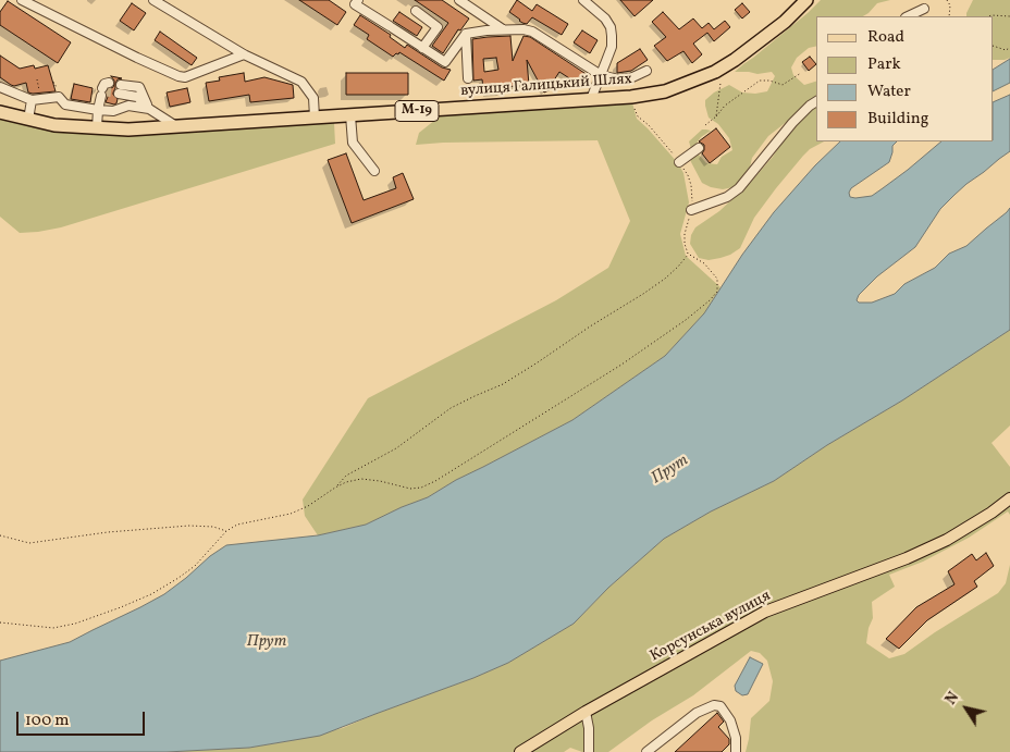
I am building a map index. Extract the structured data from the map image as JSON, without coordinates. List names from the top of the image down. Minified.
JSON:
{"streets":{"highway":["вулиця Галицький Шлях","М-19"],"main road":["Корсунська вулиця"]},"water":["Прут"],"legend":["Road","Park","Water","Building"],"scale_bar":"100 m","north":"top left"}
